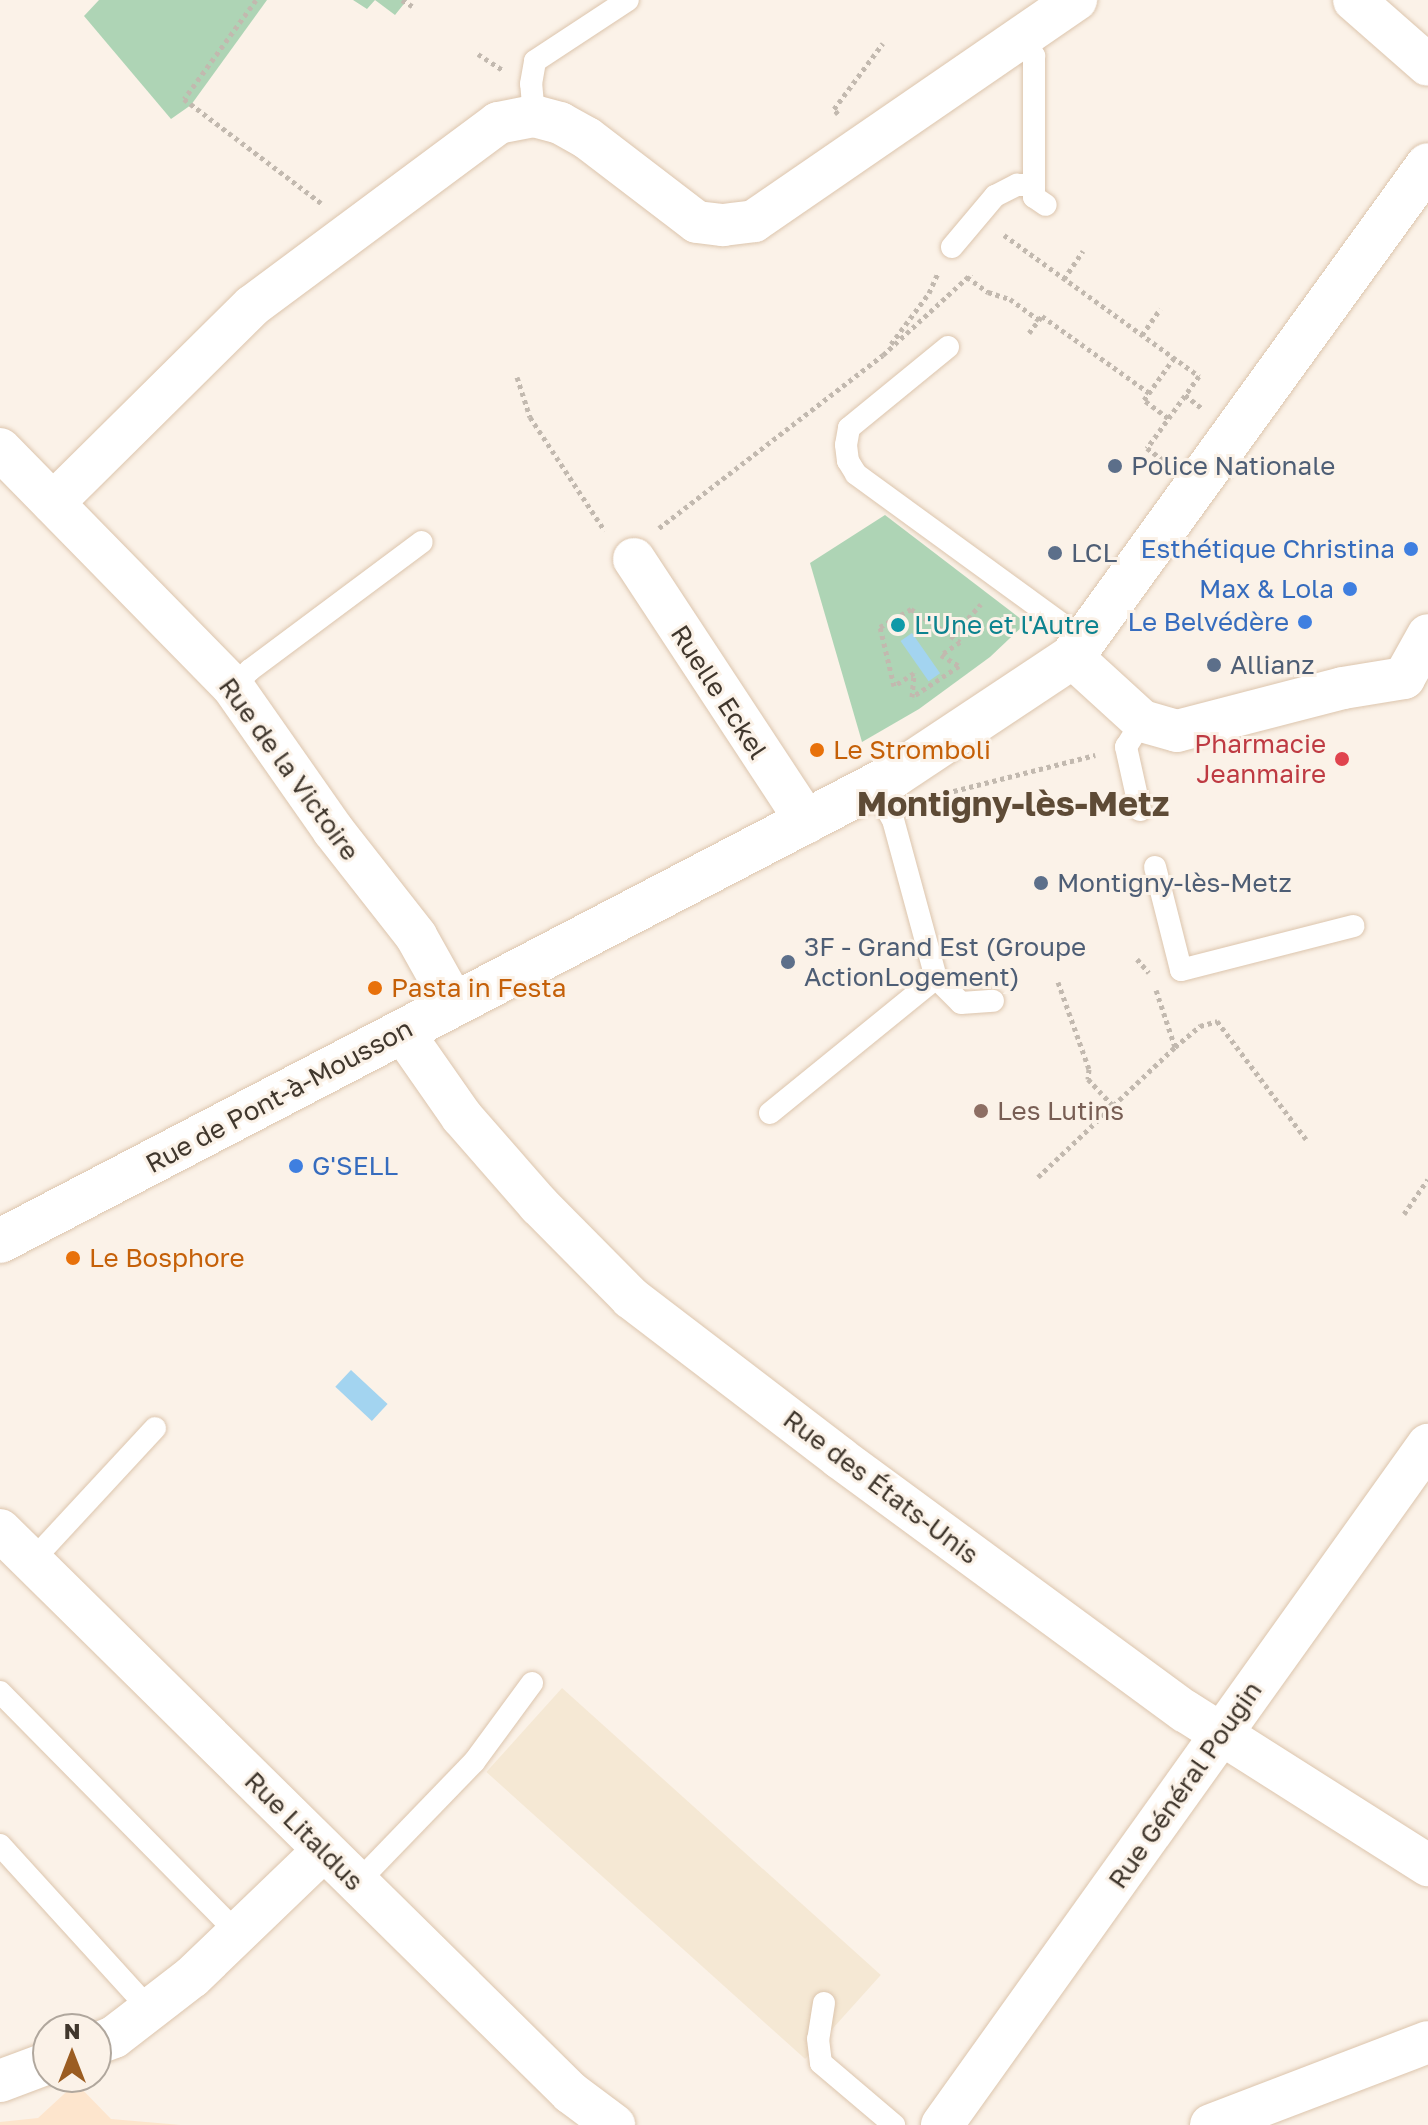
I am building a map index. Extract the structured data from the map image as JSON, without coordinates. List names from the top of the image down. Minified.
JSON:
{"streets":{"main road":["Rue de Pont-à-Mousson"],"street":["Ruelle Eckel","Rue de la Victoire","Rue des États-Unis","Rue Général Pougin","Rue Litaldus"]},"crossings":[["Ruelle Eckel","Rue de Pont-à-Mousson"],["Rue de la Victoire","Rue de Pont-à-Mousson"],["Rue de Pont-à-Mousson","Rue des États-Unis"],["Rue des États-Unis","Rue Général Pougin"]],"districts":["Montigny-lès-Metz"],"places":["Police Nationale","Esthétique Christina","LCL","Max & Lola","Le Belvédère","L'Une et l'Autre","Allianz","Le Stromboli","Pharmacie Jeanmaire","Montigny-lès-Metz","3F - Grand Est (Groupe ActionLogement)","Pasta in Festa","Les Lutins","G'SELL","Le Bosphore"],"north":"top"}
